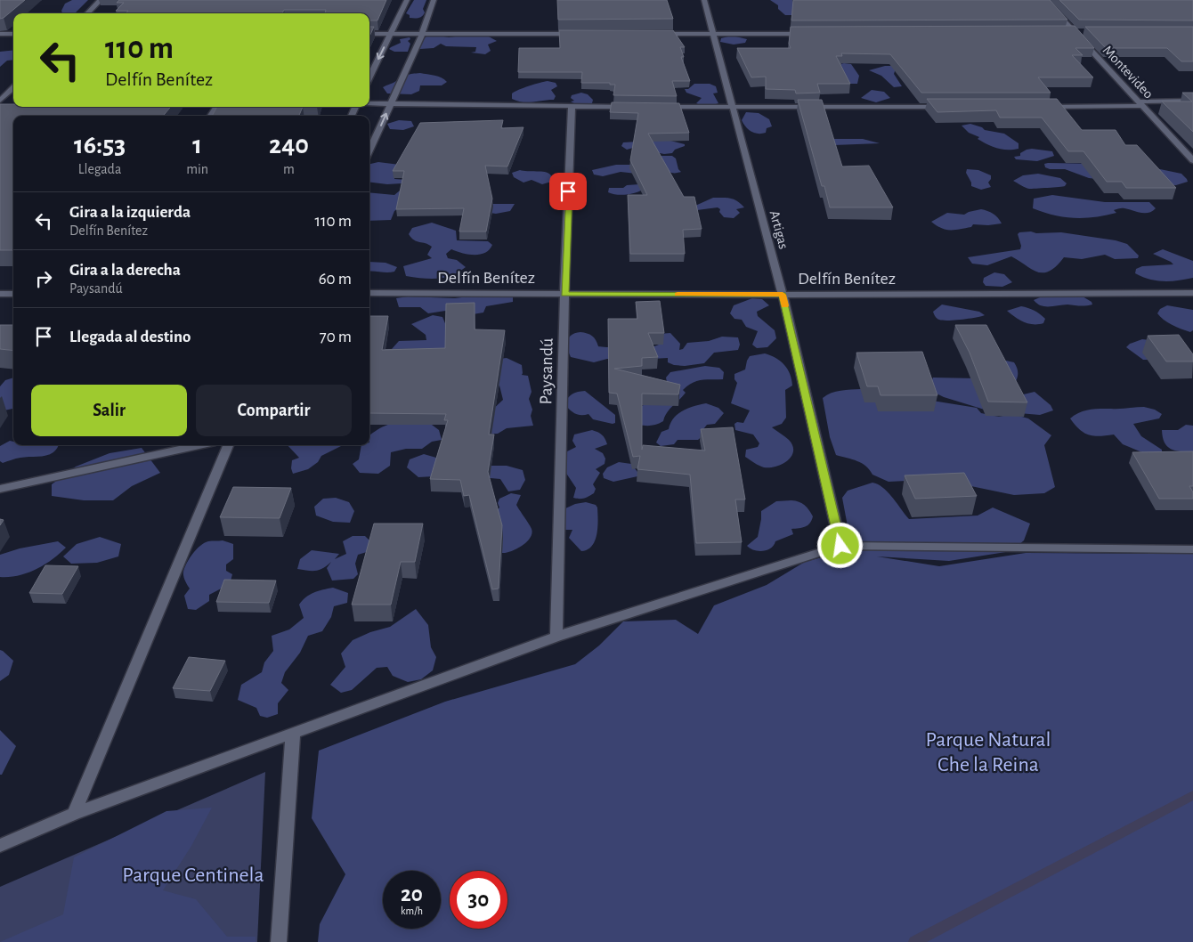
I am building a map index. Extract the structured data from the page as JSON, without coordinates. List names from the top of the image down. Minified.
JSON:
{"streets":{"street":["Montevideo","Artigas","Delfín Benítez","Paysandú"]},"crossings":[["Artigas","Delfín Benítez"],["Delfín Benítez","Paysandú"]],"parks":["Parque Natural Che la Reina","Parque Centinela"],"page":{"turn":["110 m","Delfín Benítez"],"eta":["16:53","Llegada","1","min","240","m"],"list":[{"name":"Gira a la izquierda","note":"Delfín Benítez","value":"110 m"},{"name":"Gira a la derecha","note":"Paysandú","value":"60 m"},{"name":"Llegada al destino","value":"70 m"}],"buttons":["Salir","Compartir"],"speed":"20 km/h","limit":"30"}}
